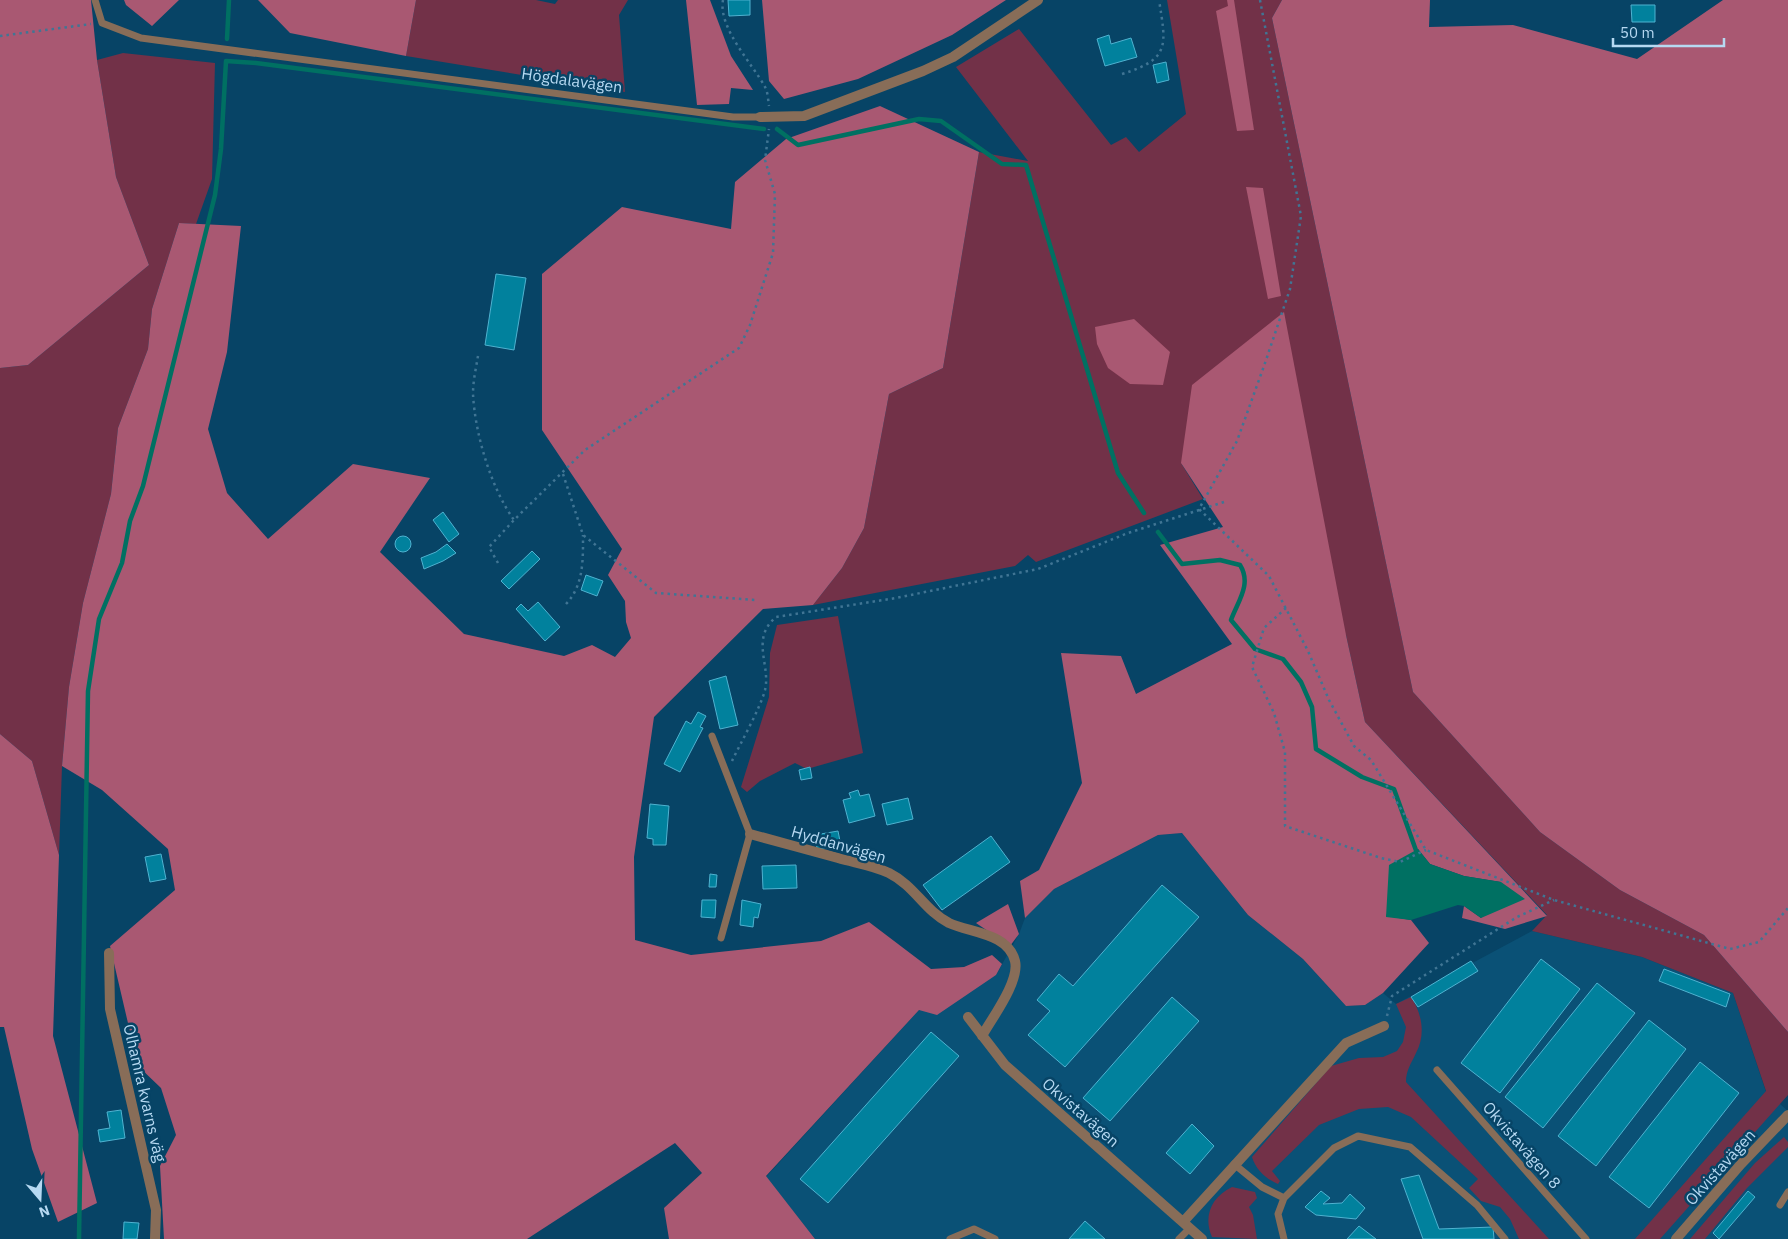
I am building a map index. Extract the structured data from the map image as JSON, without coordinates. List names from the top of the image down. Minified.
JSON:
{"streets":{"street":["Högdalavägen","Hyddanvägen","Olhamra kvarns väg","Okvistavägen"],"lane":["Okvistavägen 8"]},"crossings":[["Hyddanvägen","Okvistavägen"]],"scale_bar":"50 m","north":"bottom"}
